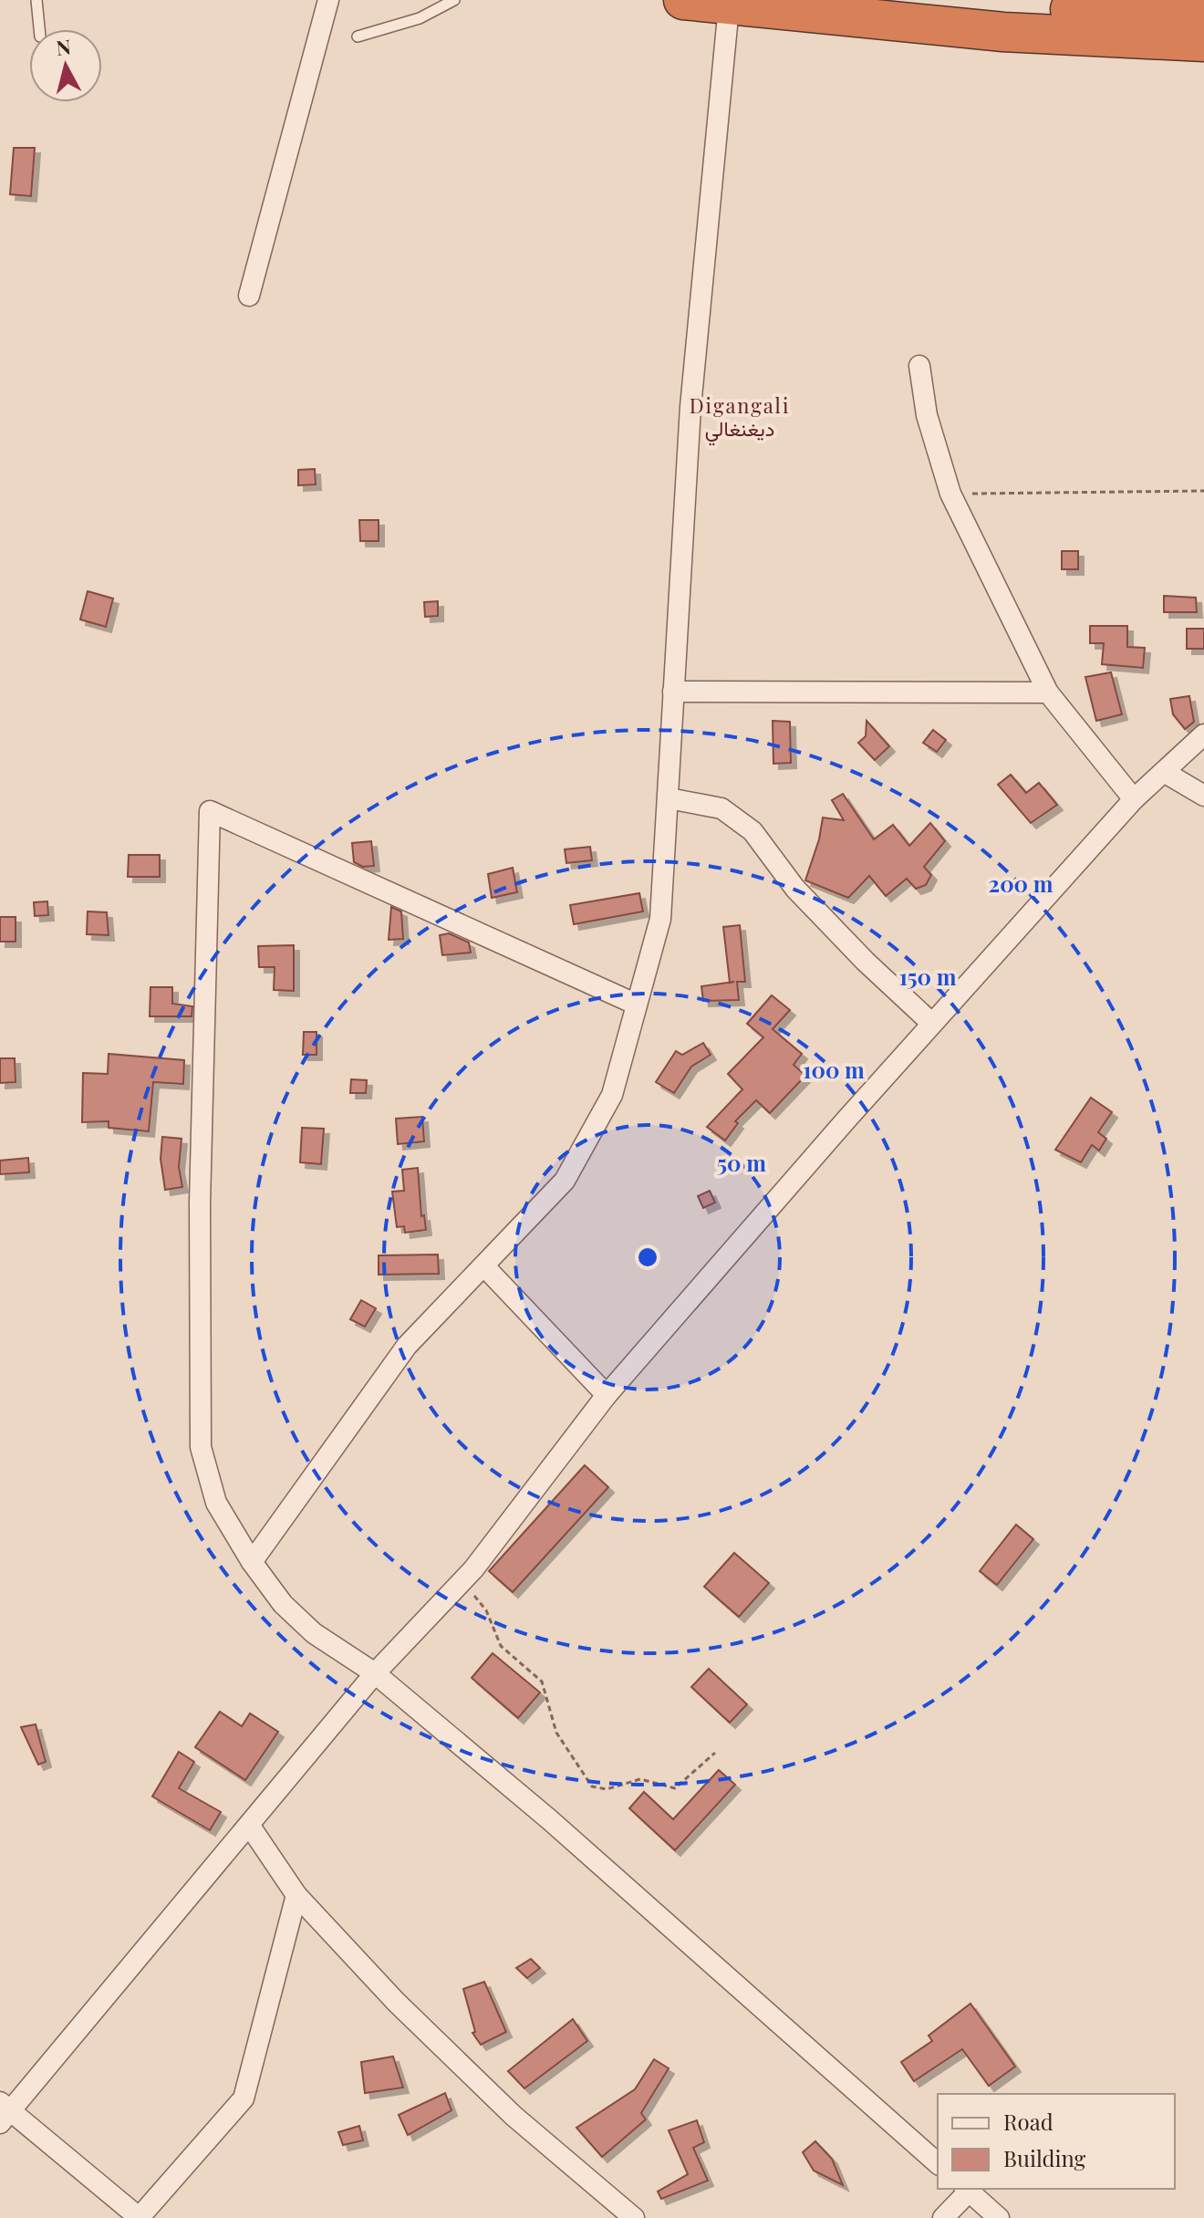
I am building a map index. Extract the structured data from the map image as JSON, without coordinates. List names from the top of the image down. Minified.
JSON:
{"districts":["Digangali ديغنغالي"],"legend":["Road","Building"],"north":"top","rings":["200 m","150 m","100 m","50 m"]}
